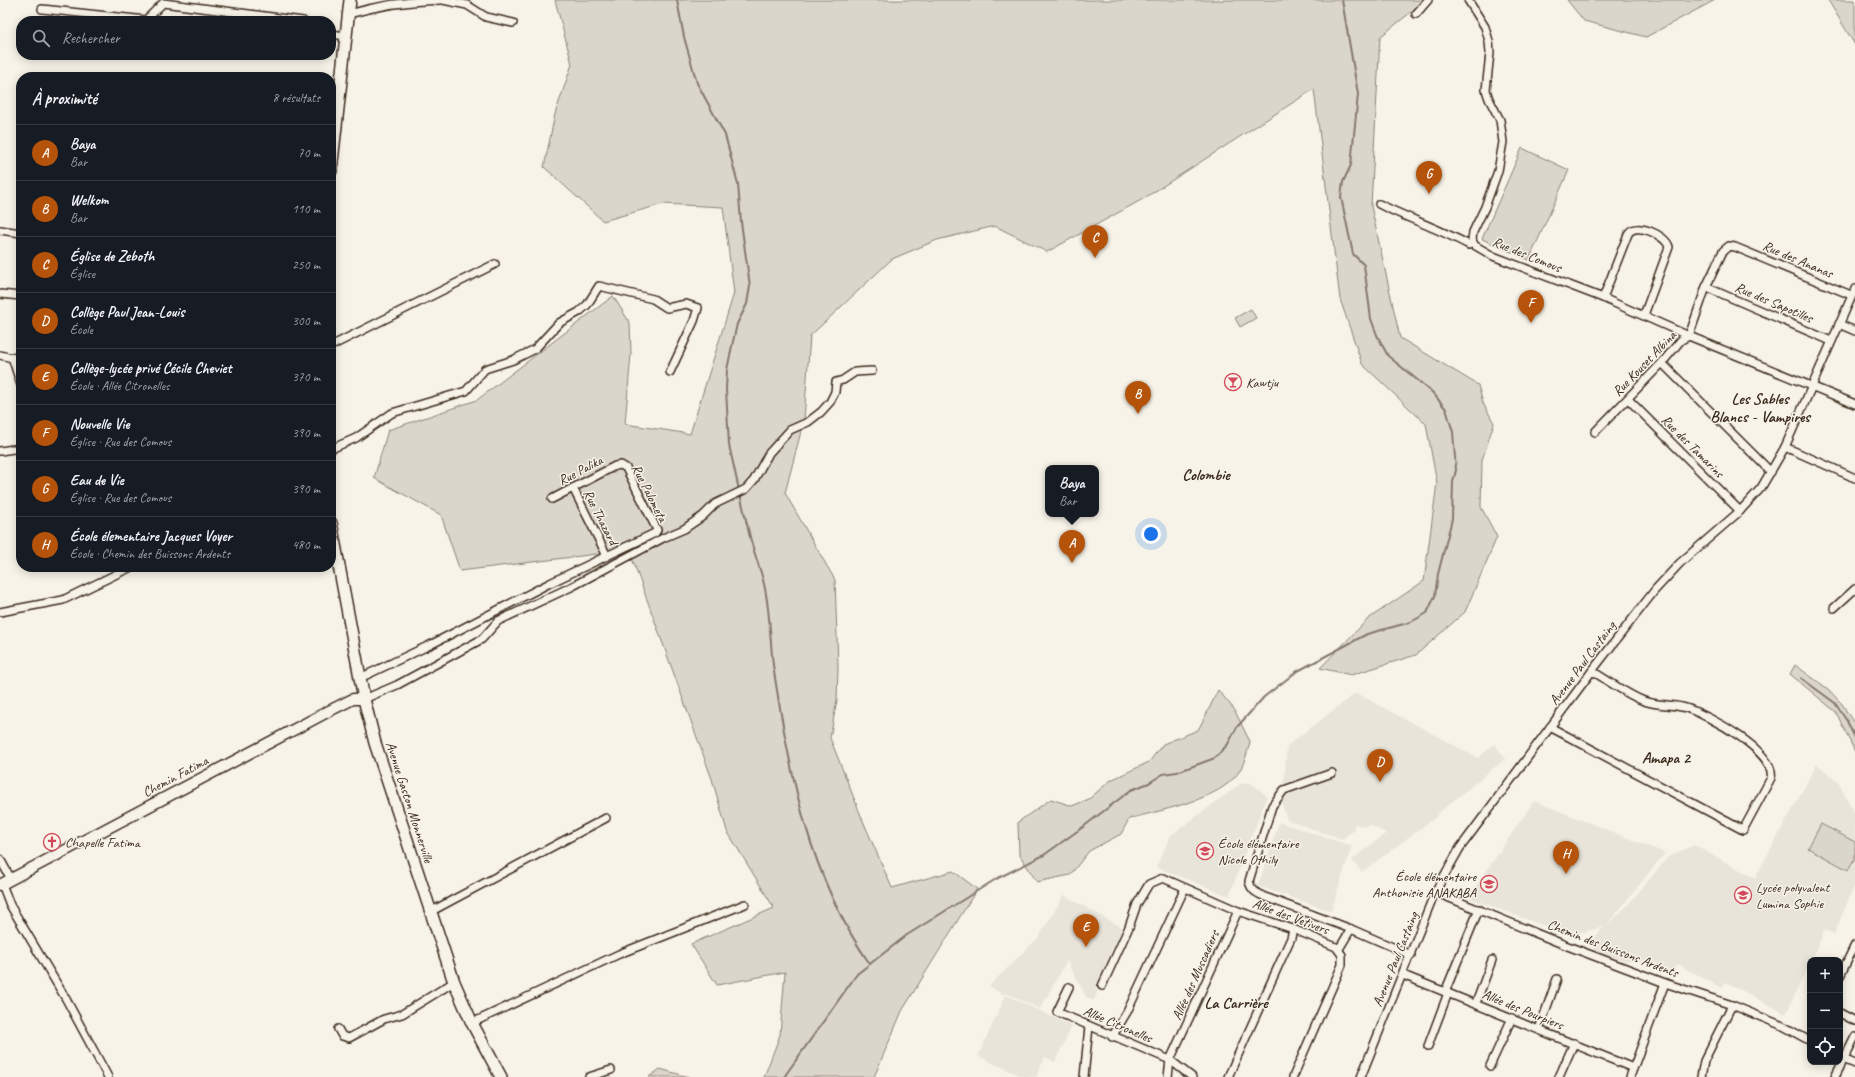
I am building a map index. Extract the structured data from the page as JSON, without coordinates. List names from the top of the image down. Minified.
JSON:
{"streets":{"main road":["Avenue Gaston Monnerville"],"street":["Rue des Comous","Rue des Ananas","Rue des Sapotilles","Rue Kouset Albina","Rue des Tamarins","Rue Palika","Rue Palometa","Rue Thazard","Avenue Paul Castaing","Chemin Fatima","Allée des Vetivers","Chemin des Buissons Ardents","Allée des Muscadiers","Allée des Pourpiers","Allée Citronelles"]},"crossings":[["Rue des Comous","Rue Kouset Albina"],["Rue des Comous","Avenue Paul Castaing"],["Rue des Ananas","Rue Kouset Albina"],["Rue des Ananas","Avenue Paul Castaing"],["Rue des Sapotilles","Rue Kouset Albina"],["Rue des Sapotilles","Avenue Paul Castaing"],["Rue Kouset Albina","Rue des Tamarins"],["Rue des Tamarins","Avenue Paul Castaing"],["Rue Palika","Rue Palometa"],["Rue Palika","Rue Thazard"],["Rue Palometa","Rue Thazard"],["Avenue Paul Castaing","Chemin des Buissons Ardents"],["Avenue Paul Castaing","Allée des Pourpiers"],["Chemin Fatima","Avenue Gaston Monnerville"],["Allée des Vetivers","Allée des Muscadiers"],["Allée des Muscadiers","Allée Citronelles"]],"districts":["Les Sables Blancs - Vampires","Colombie","Amapa 2","La Carrière"],"places":{"bar":["Kawtju"],"church":["Chapelle Fatima"],"school or university":["École élémentaire Nicole Othily","École élémentaire Anthonisie ANAKABA","Lycée polyvalent Lumina Sophie"]},"page":{"search":"Rechercher","heading":["À proximité","8 résultats"],"list":[{"mark":"A","name":"Baya","note":"Bar","value":"70 m"},{"mark":"B","name":"Welkom","note":"Bar","value":"110 m"},{"mark":"C","name":"Église de Zeboth","note":"Église","value":"250 m"},{"mark":"D","name":"Collège Paul Jean-Louis","note":"École","value":"300 m"},{"mark":"E","name":"Collège-lycée privé Cécile Cheviet","note":"École · Allée Citronelles","value":"370 m"},{"mark":"F","name":"Nouvelle Vie","note":"Église · Rue des Comous","value":"390 m"},{"mark":"G","name":"Eau de Vie","note":"Église · Rue des Comous","value":"390 m"},{"mark":"H","name":"École élementaire Jacques Voyer","note":"École · Chemin des Buissons Ardents","value":"480 m"}],"pins":["G","C","F","B","A","D","H","E"],"popup":["Baya","Bar"],"map_buttons":["+","−"]}}
